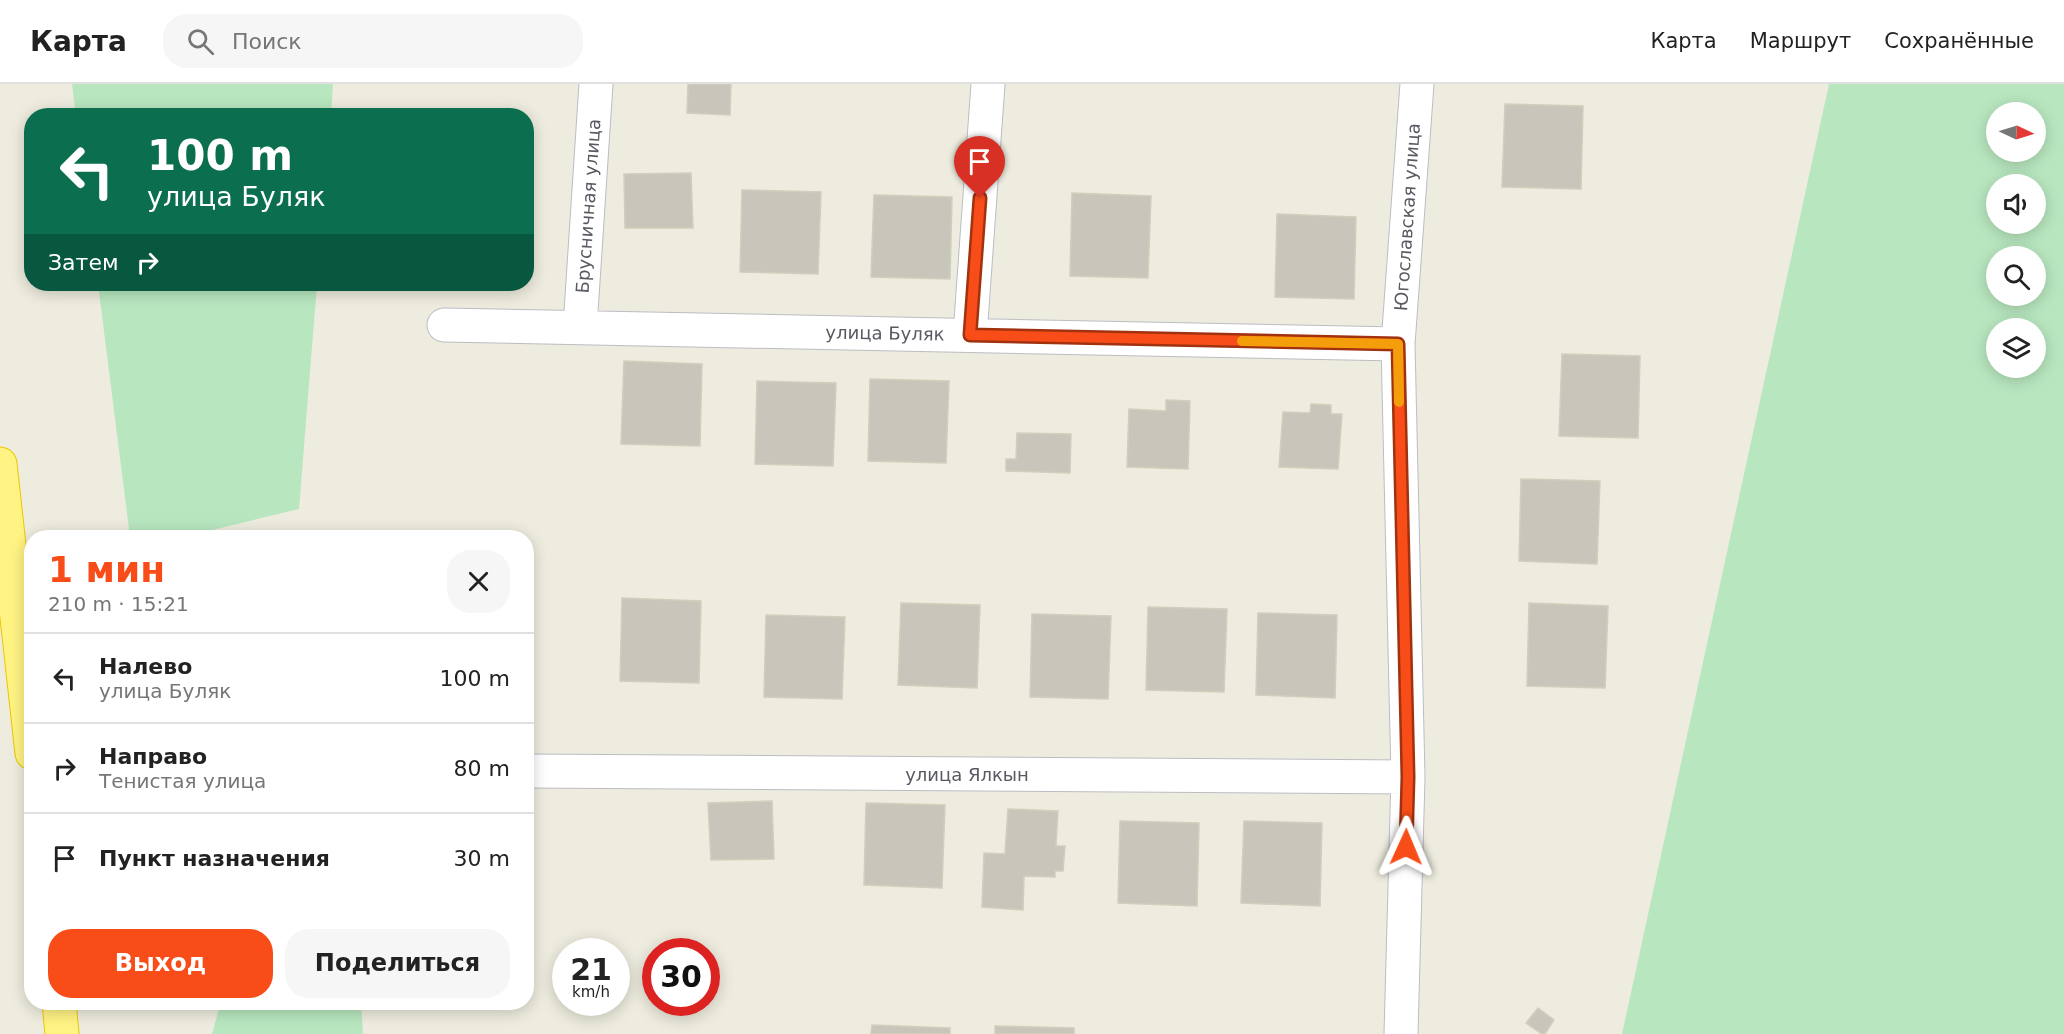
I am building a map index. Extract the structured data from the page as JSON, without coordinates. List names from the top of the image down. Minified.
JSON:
{"streets":{"street":["Брусничная улица","Югославская улица","улица Буляк","улица Ялкын"]},"crossings":[["Брусничная улица","улица Буляк"],["Югославская улица","улица Буляк"],["Югославская улица","улица Ялкын"]],"north":"right","page":{"header":"Карта","search":"Поиск","nav":["Карта","Маршрут","Сохранённые"],"turn":["100 m","улица Буляк"],"then":"Затем","heading":["1 мин","210 m · 15:21"],"list":[{"name":"Налево","note":"улица Буляк","value":"100 m"},{"name":"Направо","note":"Тенистая улица","value":"80 m"},{"name":"Пункт назначения","value":"30 m"}],"buttons":["Выход","Поделиться"],"speed":"21 km/h","limit":"30"}}
